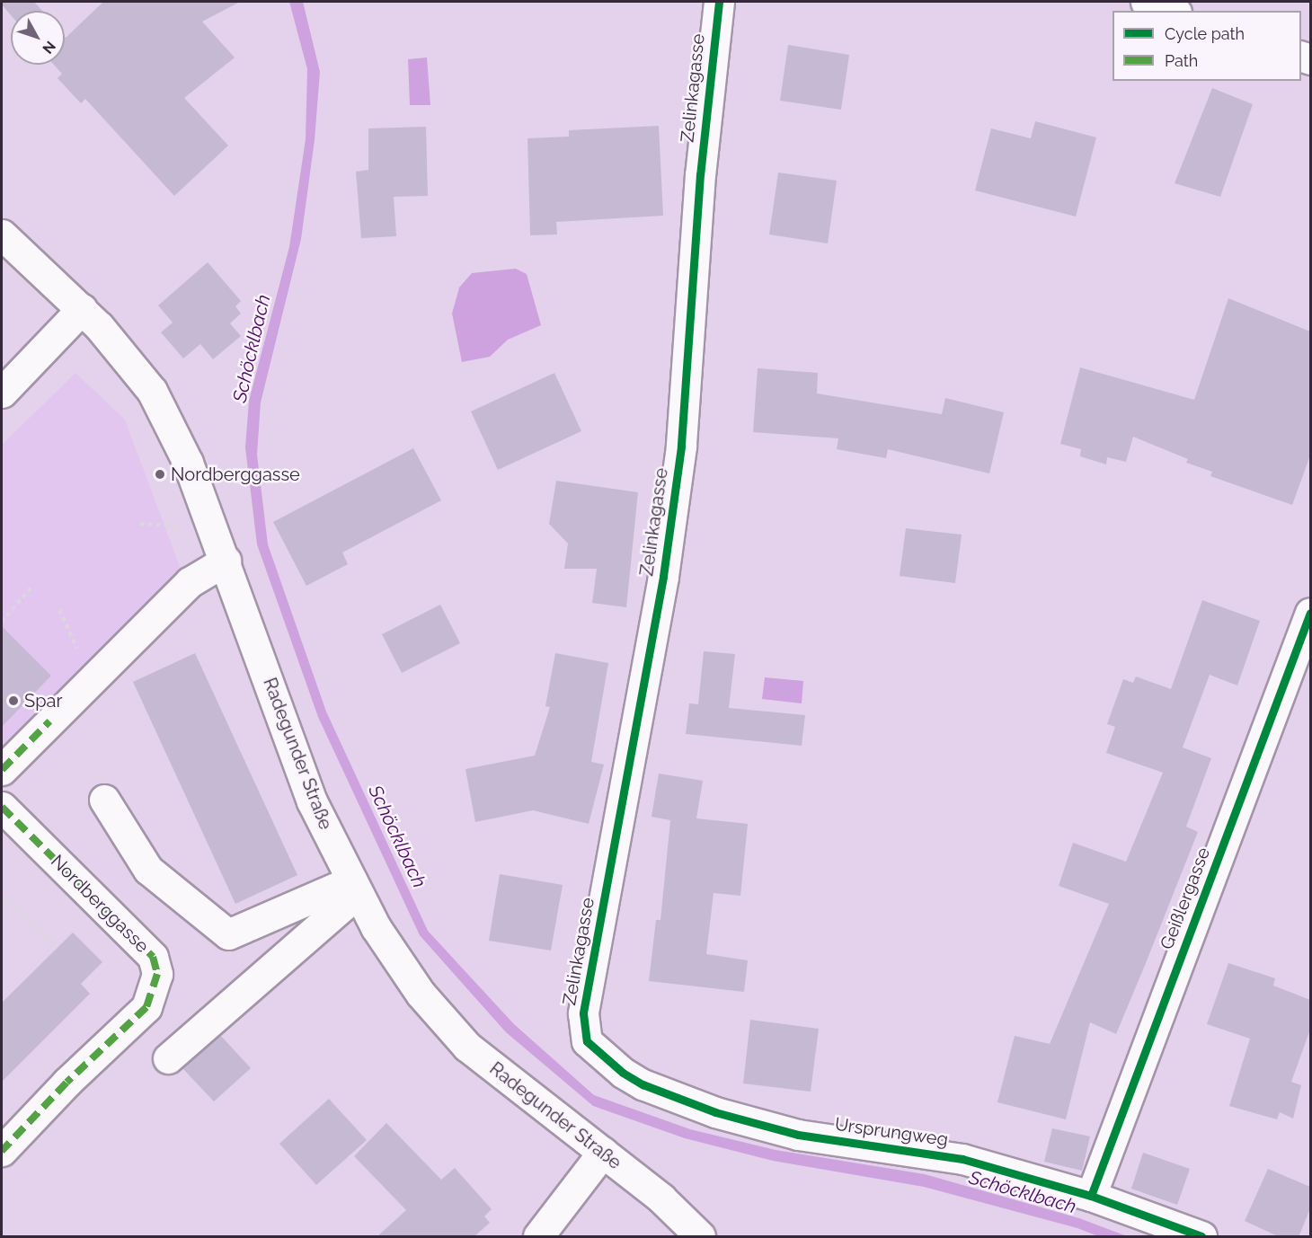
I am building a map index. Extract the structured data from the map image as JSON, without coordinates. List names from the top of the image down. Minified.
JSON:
{"streets":{"street":["Zelinkagasse","Radegunder Straße","Geißlergasse","Nordberggasse","Ursprungweg"]},"crossings":[["Zelinkagasse","Ursprungweg"],["Geißlergasse","Ursprungweg"]],"water":["Schöcklbach"],"places":["Nordberggasse","Spar"],"legend":["Cycle path","Path"],"north":"bottom right"}
